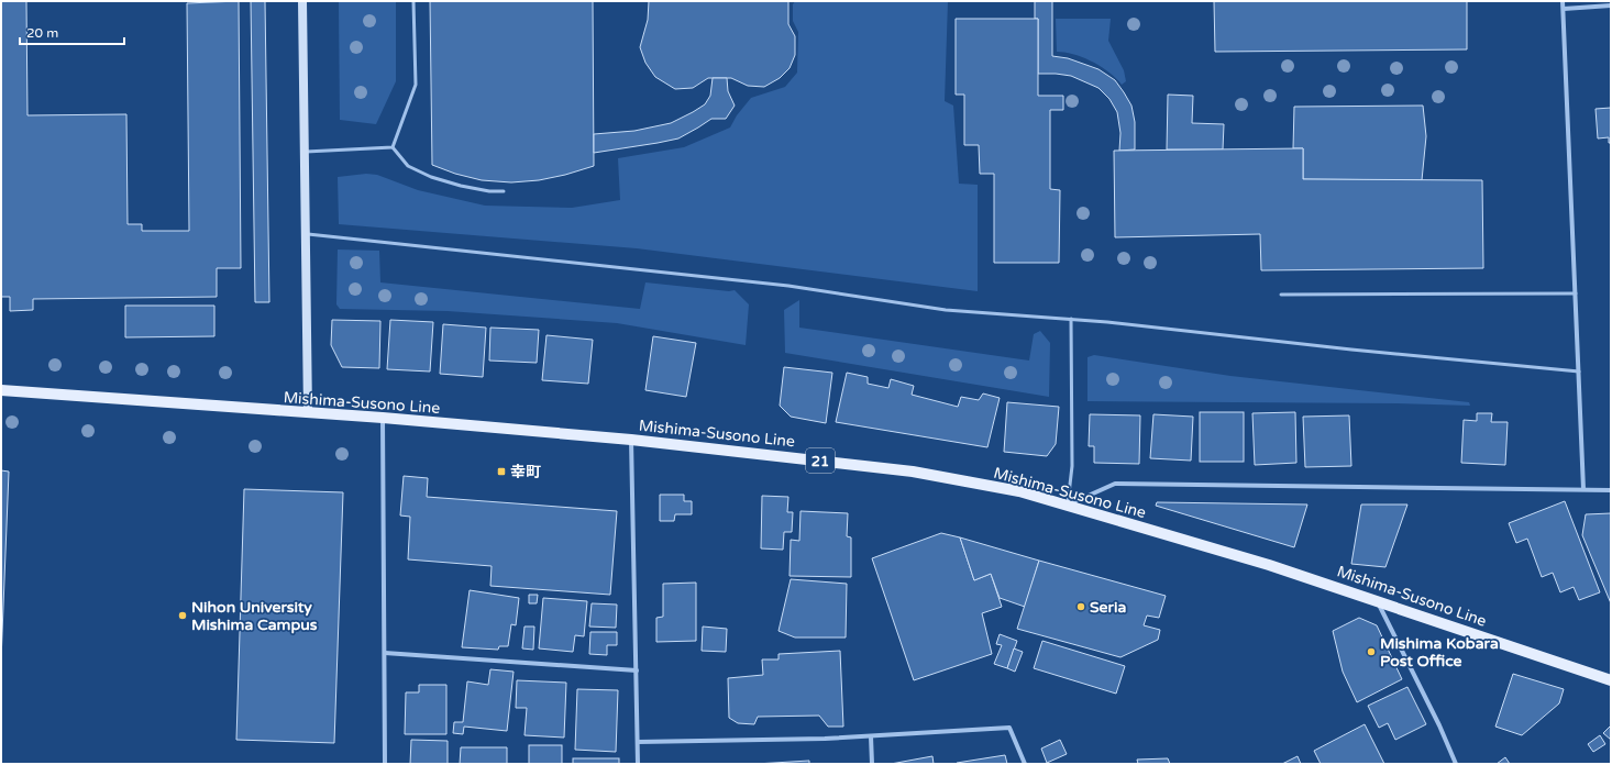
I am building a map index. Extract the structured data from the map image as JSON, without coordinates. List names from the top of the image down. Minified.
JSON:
{"streets":{"main road":["Mishima-Susono Line","21"]},"places":{"transit":["幸町"],"other":["Seria","Nihon University Mishima Campus","Mishima Kobara Post Office"]},"scale_bar":"20 m"}
